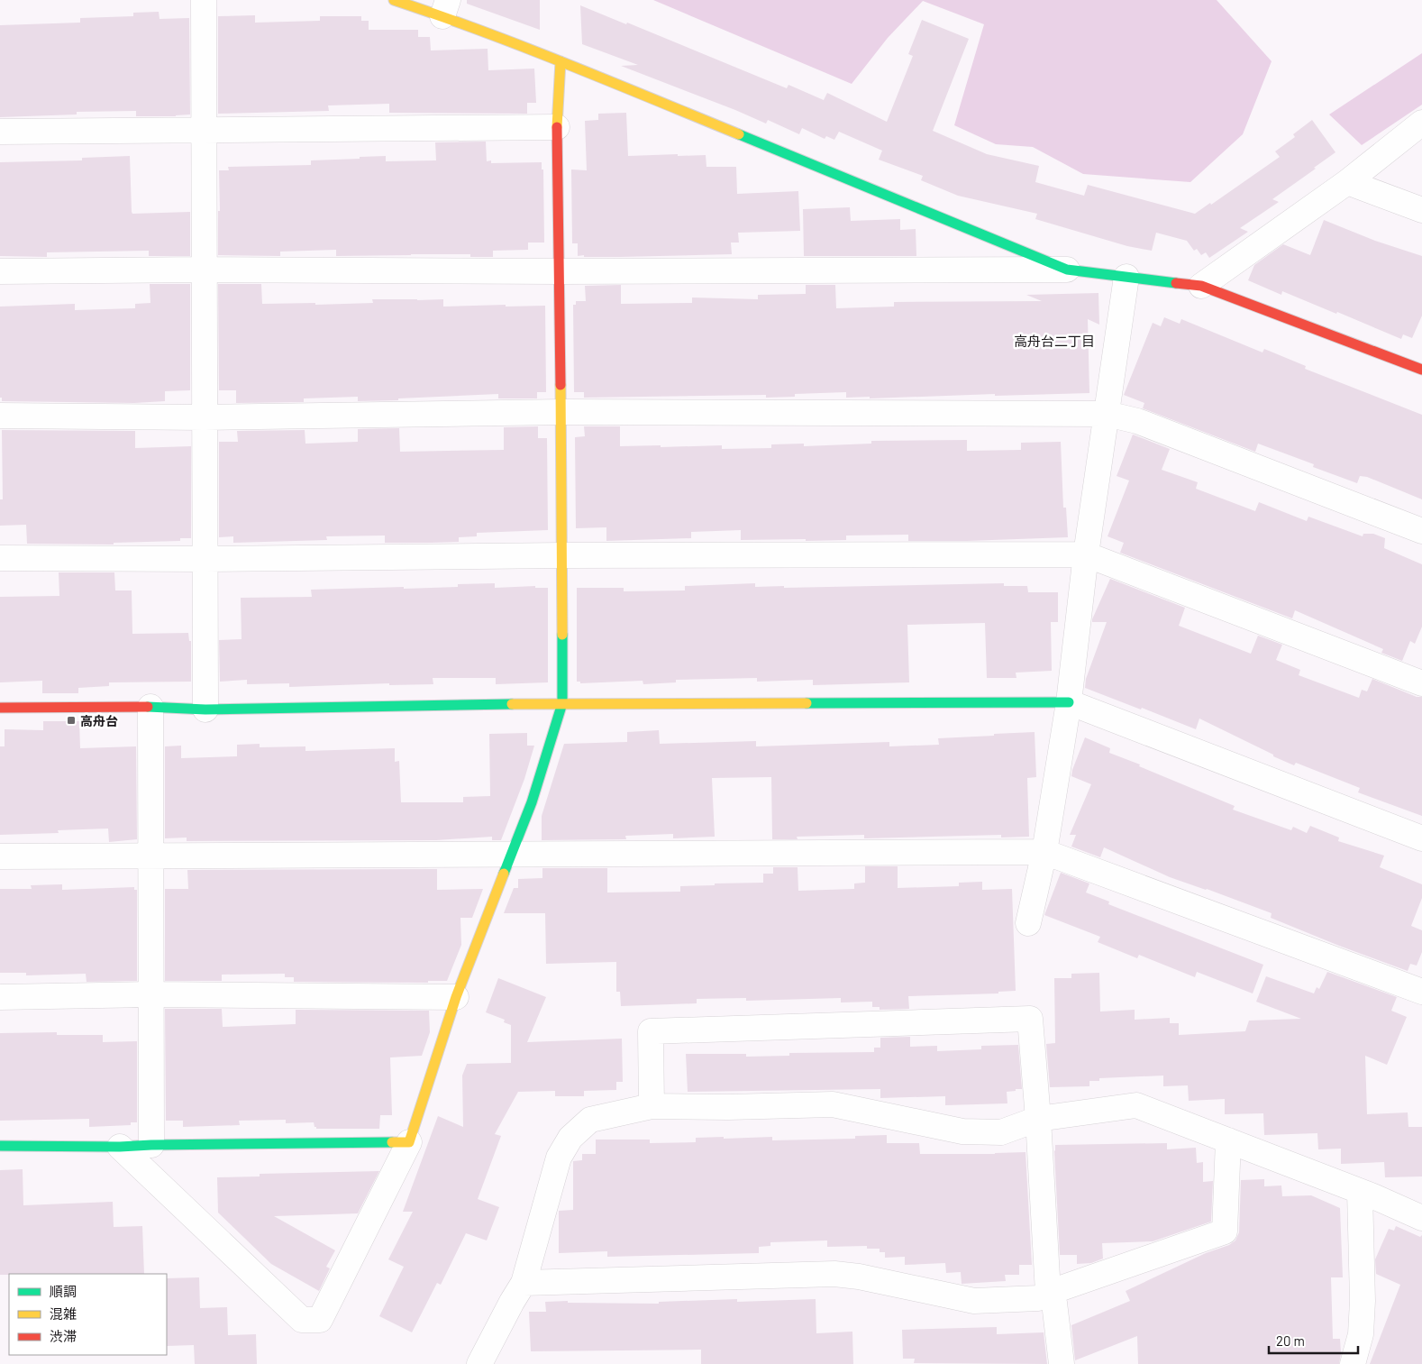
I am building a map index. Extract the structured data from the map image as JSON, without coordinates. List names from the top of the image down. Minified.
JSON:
{"districts":["高舟台二丁目"],"places":{"transit":["高舟台"]},"legend":["順調","混雑","渋滞"],"scale_bar":"20 m"}
